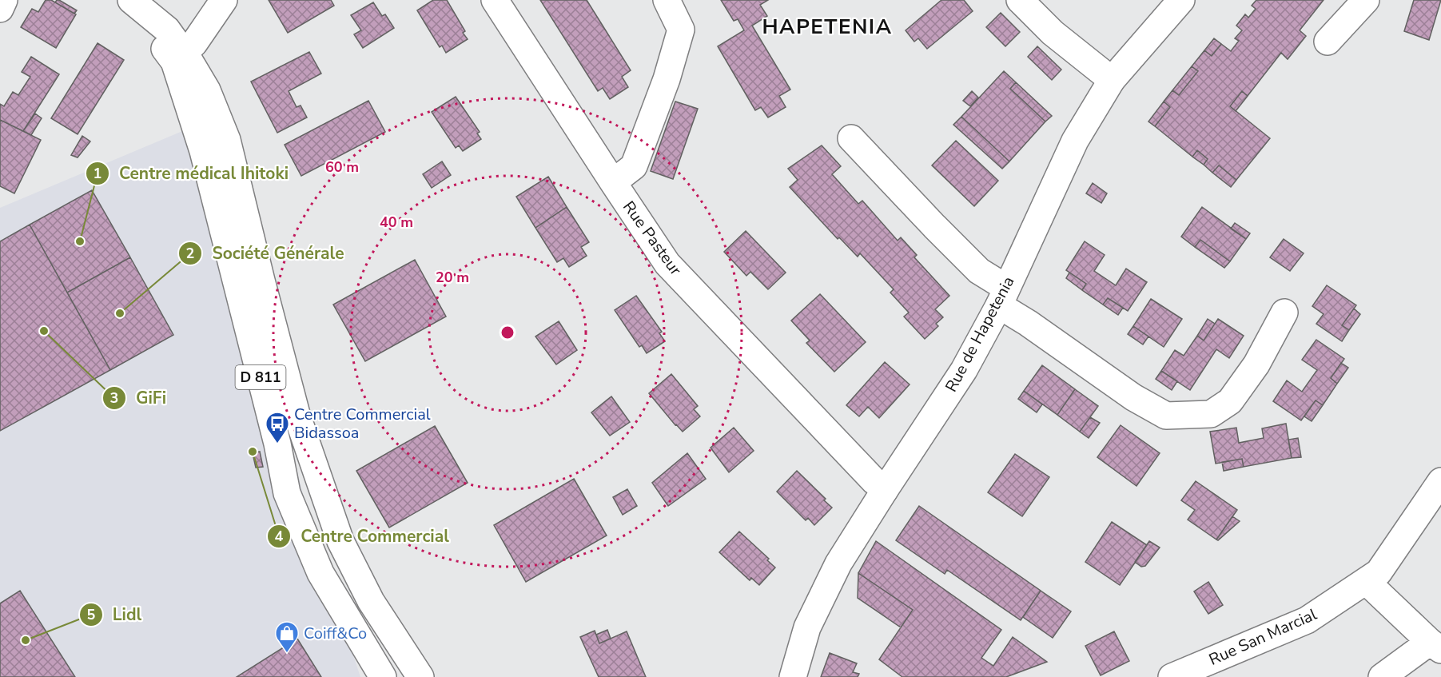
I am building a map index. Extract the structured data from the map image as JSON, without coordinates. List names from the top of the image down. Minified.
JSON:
{"streets":{"main road":["Rue Pasteur","Rue de Hapetenia","D 811","Rue San Marcial"]},"crossings":[["Rue Pasteur","Rue de Hapetenia"]],"districts":["HAPETENIA"],"places":{"other":["Centre médical Ihitoki","Société Générale","GiFi","Centre Commercial","Lidl"],"bus stop":["Centre Commercial Bidassoa"],"shop":["Coiff&Co"]},"rings":["60 m","40 m","20 m"]}
